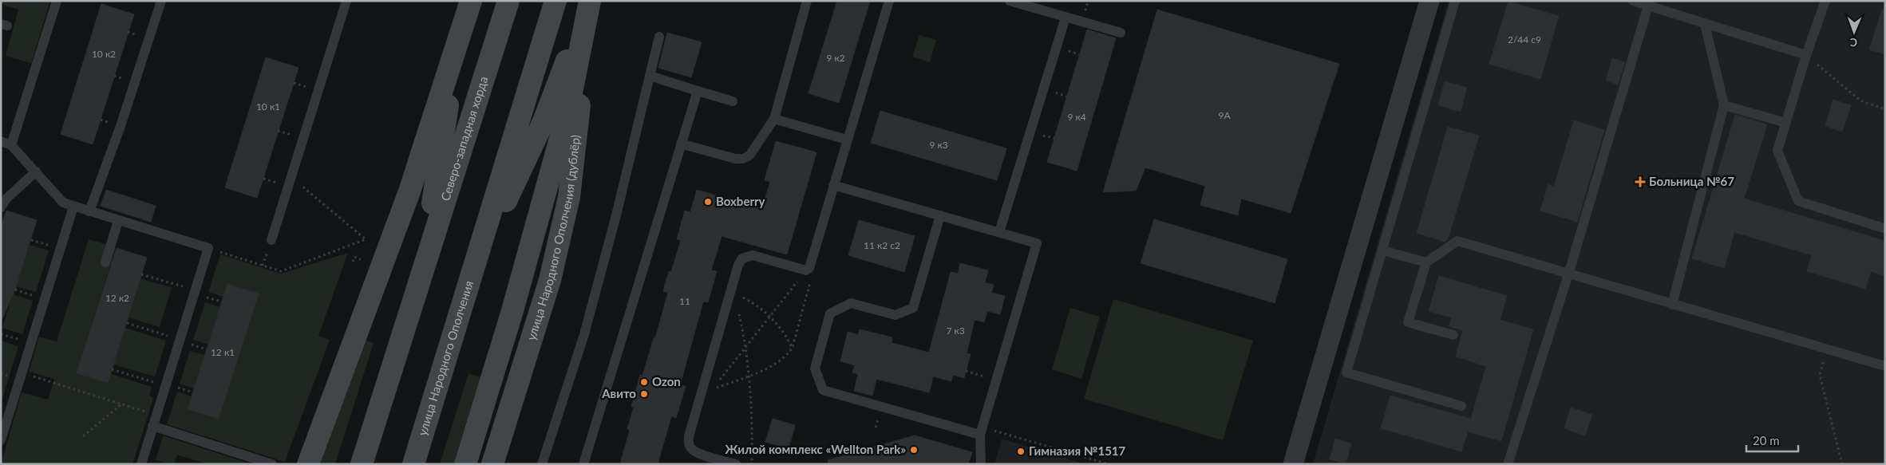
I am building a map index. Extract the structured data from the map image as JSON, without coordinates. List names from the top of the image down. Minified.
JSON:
{"streets":{"main road":["Северо-западная хорда","улица Народного Ополчения (дублёр)","улица Народного Ополчения"]},"places":{"health":["Больница №67"],"other":["Boxberry","Ozon","Авито","Жилой комплекс «Wellton Park»","Гимназия №1517"]},"house_numbers":["2/44 с9","10 к2","9 к2","10 к1","9А","9 к4","9 к3","11 к2 с2","12 к2","11","7 к3","12 к1"],"scale_bar":"20 m","north":"bottom"}
